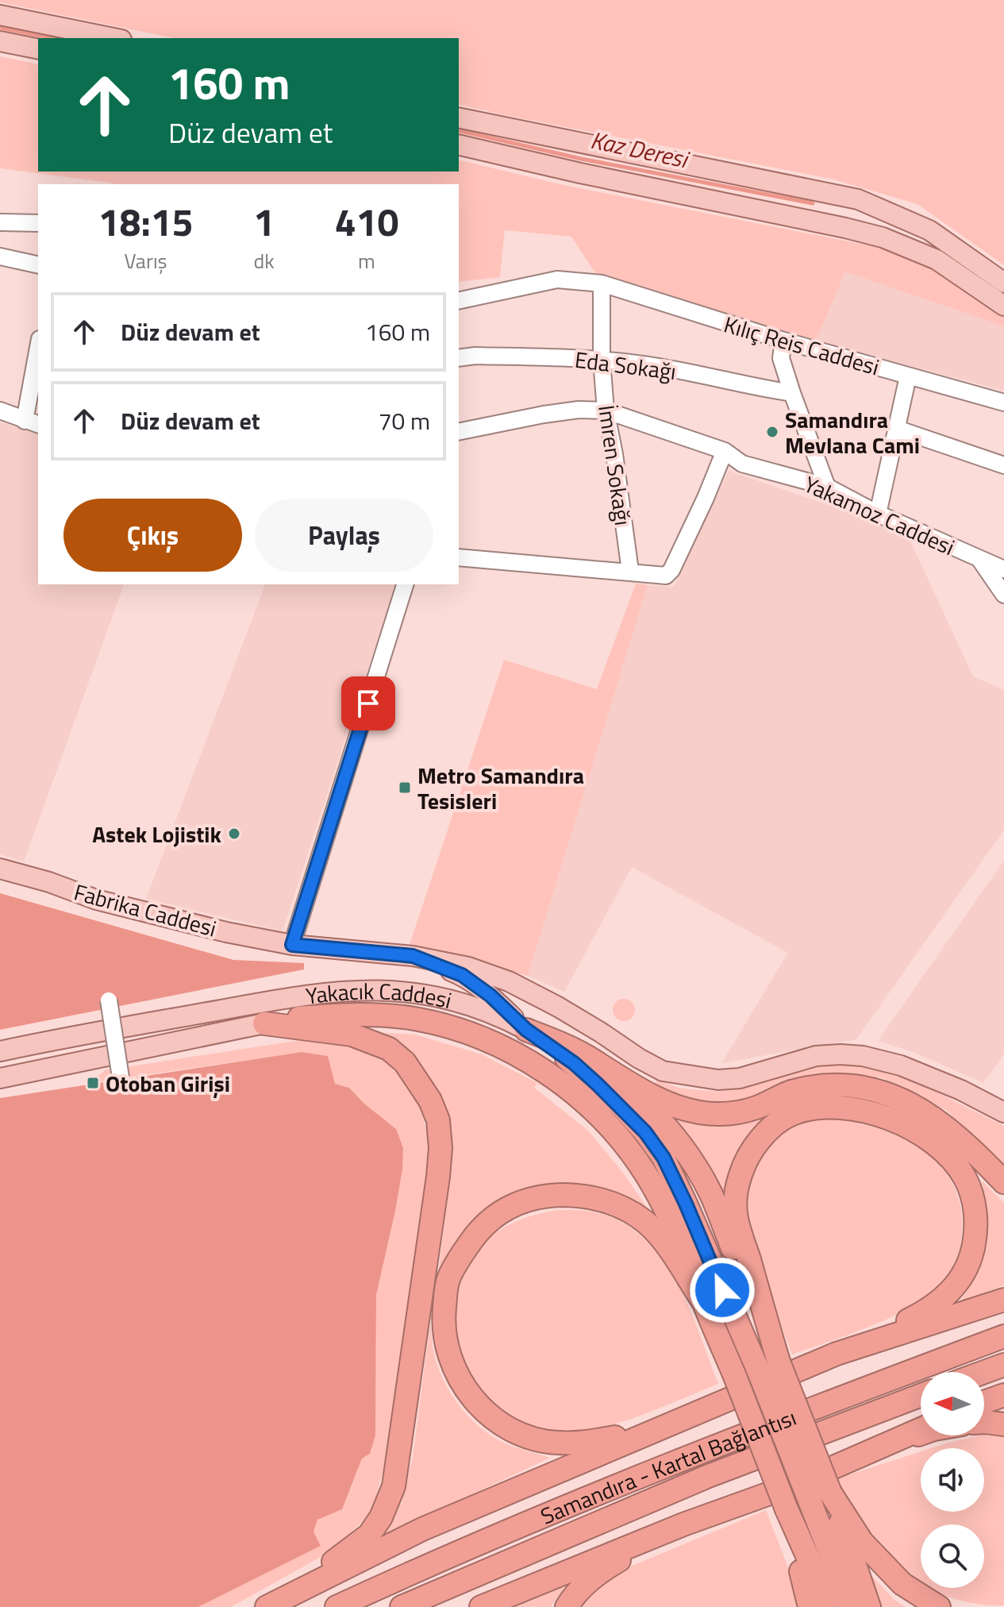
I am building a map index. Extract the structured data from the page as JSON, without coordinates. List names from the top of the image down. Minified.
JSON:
{"streets":{"highway":["Yakacık Caddesi","Samandıra - Kartal Bağlantısı"],"main road":["Fabrika Caddesi"],"street":["Kılıç Reis Caddesi","Eda Sokağı","İmren Sokağı","Yakamoz Caddesi"]},"crossings":[["Kılıç Reis Caddesi","İmren Sokağı"],["Eda Sokağı","İmren Sokağı"],["İmren Sokağı","Yakamoz Caddesi"]],"water":["Kaz Deresi"],"places":{"other":["Samandıra Mevlana Cami","Astek Lojistik"],"transit":["Metro Samandıra Tesisleri","Otoban Girişi"]},"north":"left","page":{"turn":["160 m","Düz devam et"],"eta":["18:15","Varış","1","dk","410","m"],"list":[{"name":"Düz devam et","value":"160 m"},{"name":"Düz devam et","value":"70 m"}],"buttons":["Çıkış","Paylaş"]}}
